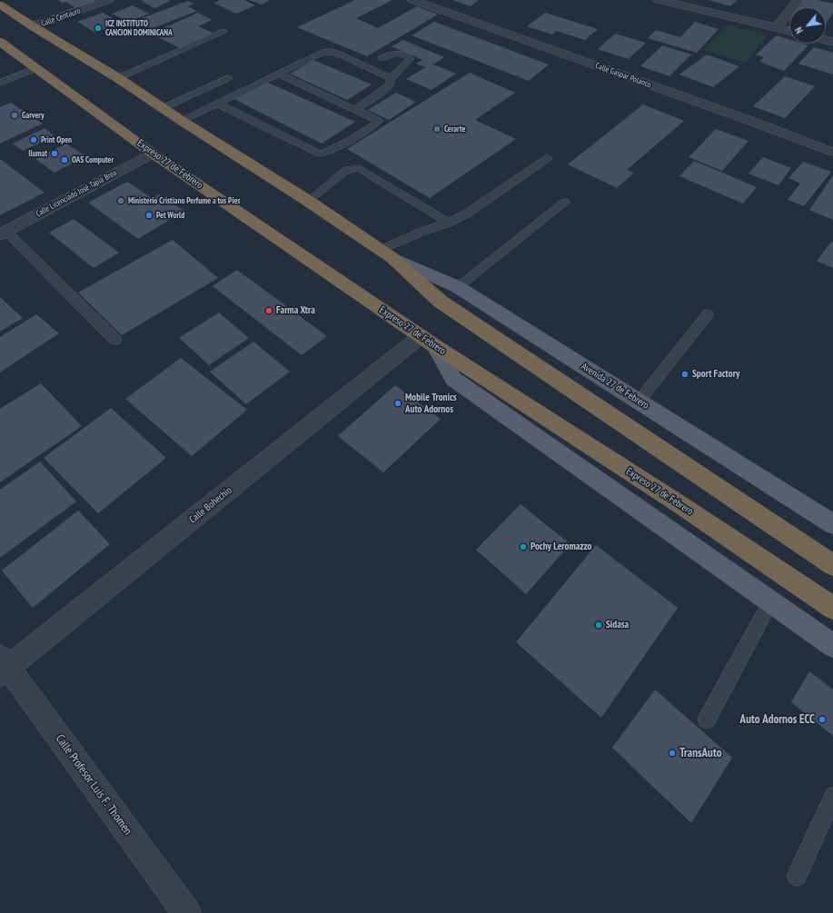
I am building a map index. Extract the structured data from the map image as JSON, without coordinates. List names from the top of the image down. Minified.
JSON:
{"streets":{"highway":["Expreso 27 de Febrero"],"main road":["Avenida 27 de Febrero"],"street":["Calle Centauro","Calle Gaspar Polanco","Calle Licenciado José Tapia Brea","Calle Bohechío","Calle Profesor Luis F. Thomen"]},"crossings":[["Expreso 27 de Febrero","Calle Licenciado José Tapia Brea"],["Expreso 27 de Febrero","Calle Bohechío"],["Calle Bohechío","Calle Profesor Luis F. Thomen"]],"places":["ICZ INSTITUTO CANCION DOMINICANA","Garvery","Cerarte","Print Open","Ilumat","OAS Computer","Ministerio Cristiano Perfume a tus Pies","Pet World","Farma Xtra","Sport Factory","Mobile Tronics Auto Adornos","Pochy Leromazzo","Sidasa","Auto Adornos ECC","TransAuto"],"north":"bottom left"}
